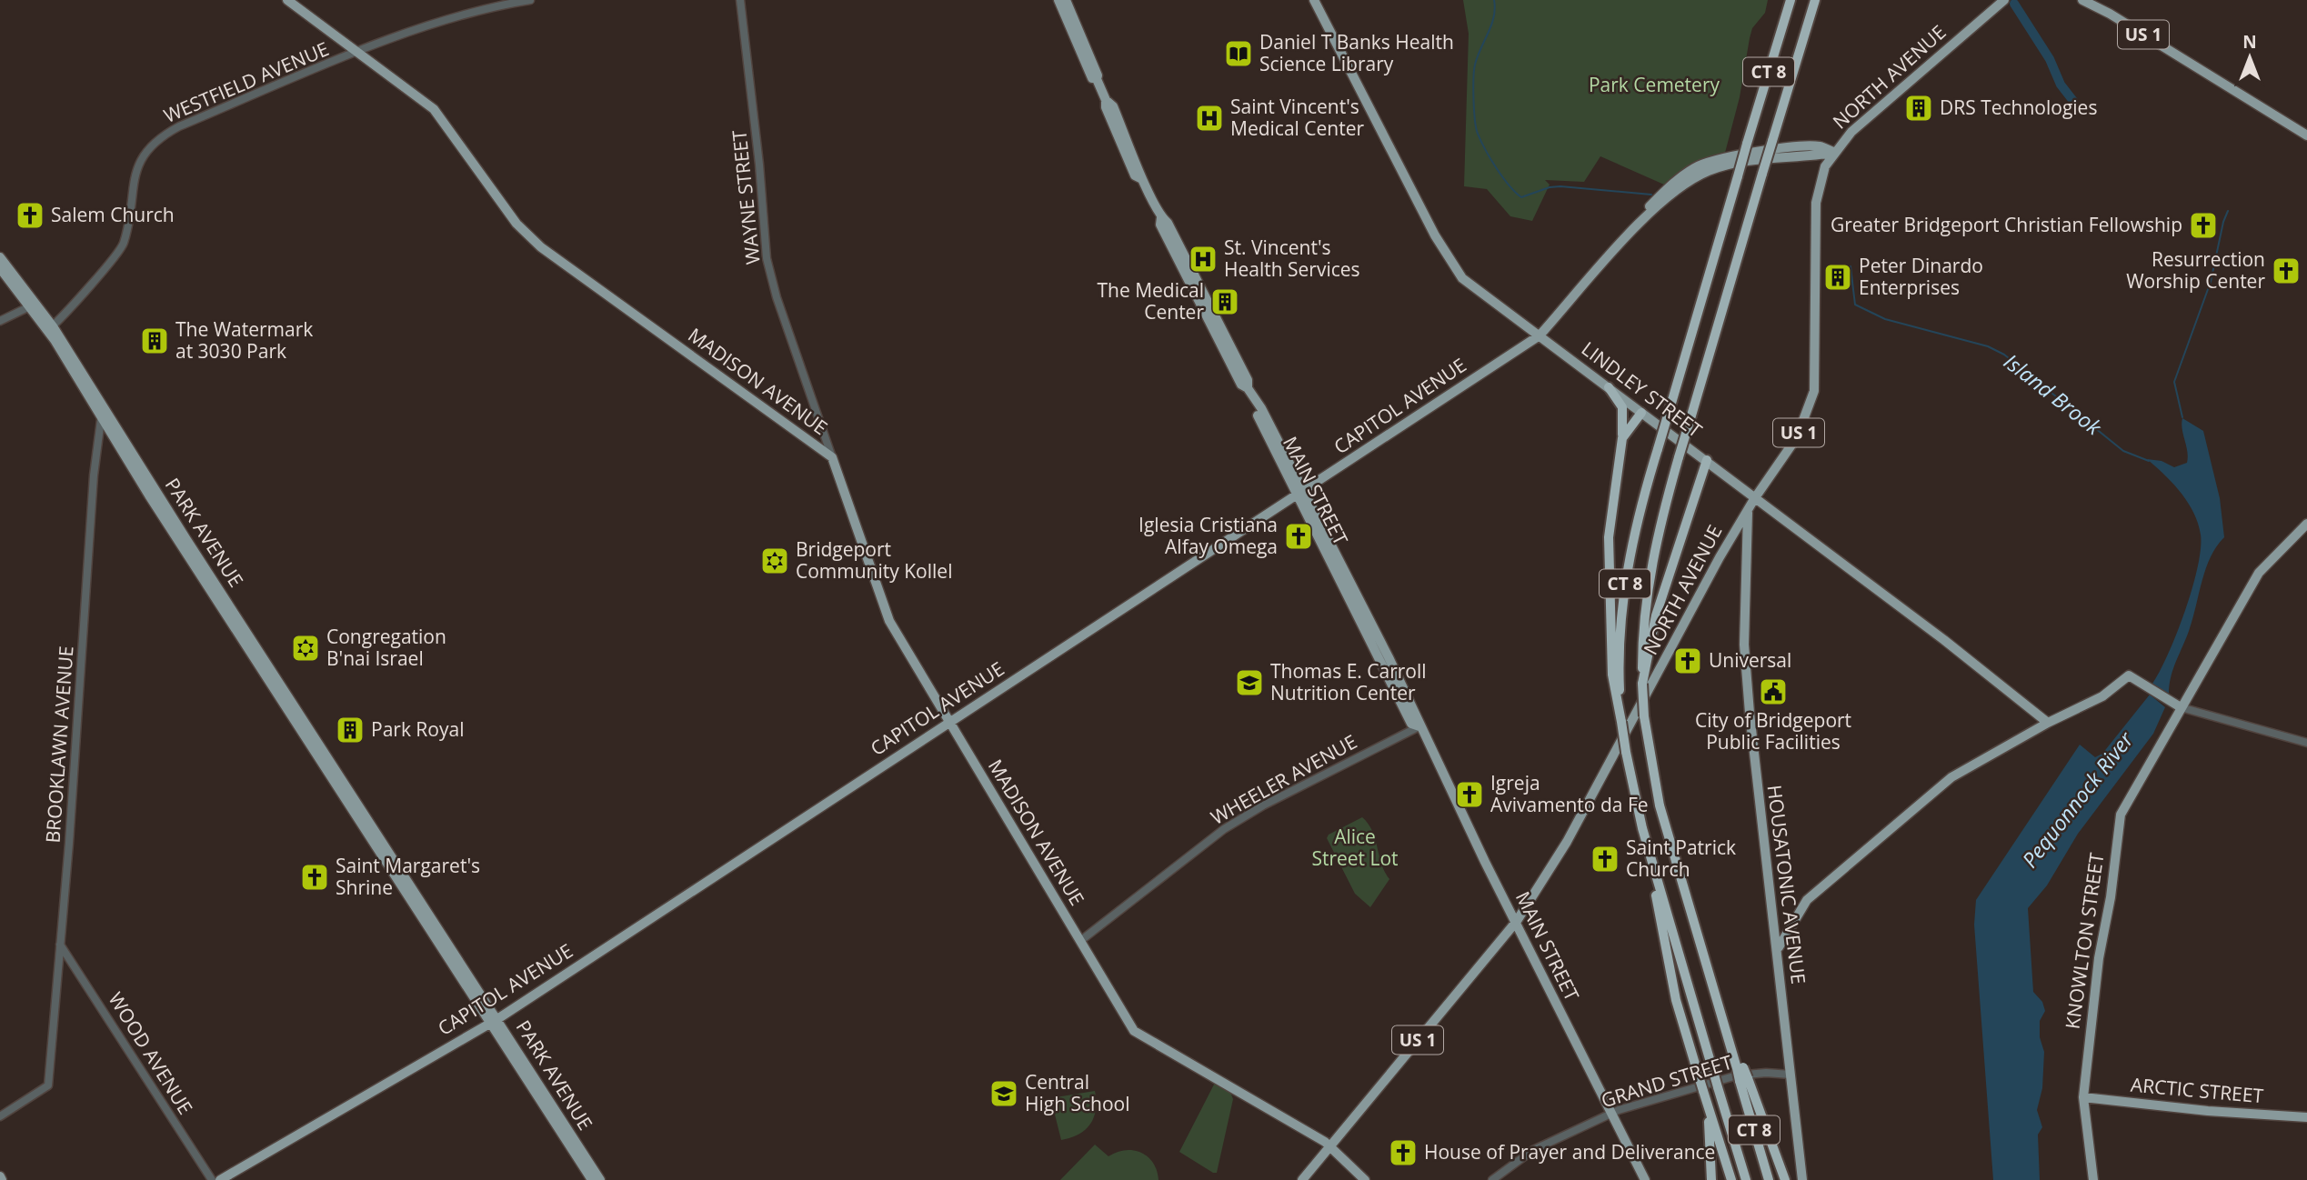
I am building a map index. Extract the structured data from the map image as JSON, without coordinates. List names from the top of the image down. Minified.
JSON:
{"streets":{"highway":["CT 8"],"main road":["US 1","NORTH AVENUE","MADISON AVENUE","LINDLEY STREET","CAPITOL AVENUE","MAIN STREET","PARK AVENUE","HOUSATONIC AVENUE","KNOWLTON STREET","ARCTIC STREET"],"street":["WESTFIELD AVENUE","WAYNE STREET","BROOKLAWN AVENUE","WHEELER AVENUE","WOOD AVENUE","GRAND STREET"]},"crossings":[["NORTH AVENUE","MADISON AVENUE"],["NORTH AVENUE","LINDLEY STREET"],["NORTH AVENUE","CAPITOL AVENUE"],["NORTH AVENUE","MAIN STREET"],["NORTH AVENUE","HOUSATONIC AVENUE"],["WESTFIELD AVENUE","MADISON AVENUE"],["WESTFIELD AVENUE","PARK AVENUE"],["WAYNE STREET","MADISON AVENUE"],["MADISON AVENUE","CAPITOL AVENUE"],["MADISON AVENUE","WHEELER AVENUE"],["LINDLEY STREET","CAPITOL AVENUE"],["CAPITOL AVENUE","MAIN STREET"],["CAPITOL AVENUE","PARK AVENUE"],["MAIN STREET","WHEELER AVENUE"],["MAIN STREET","GRAND STREET"],["PARK AVENUE","BROOKLAWN AVENUE"],["BROOKLAWN AVENUE","WOOD AVENUE"],["HOUSATONIC AVENUE","GRAND STREET"],["KNOWLTON STREET","ARCTIC STREET"]],"water":["Island Brook","Pequonnock River"],"parks":["Park Cemetery","Alice Street Lot"],"places":{"library":["Daniel T Banks Health Science Library"],"building":["DRS Technologies","Peter Dinardo Enterprises","The Medical Center","The Watermark at 3030 Park","Park Royal"],"hospital":["Saint Vincent's Medical Center","St. Vincent's Health Services"],"church":["Salem Church","Greater Bridgeport Christian Fellowship","Resurrection Worship Center","Iglesia Cristiana Alfay Omega","Universal","Igreja Avivamento da Fe","Saint Patrick Church","Saint Margaret's Shrine","House of Prayer and Deliverance"],"synagogue":["Bridgeport Community Kollel","Congregation B'nai Israel"],"school or university":["Thomas E. Carroll Nutrition Center","Central High School"],"public building":["City of Bridgeport Public Facilities"]},"north":"top"}
